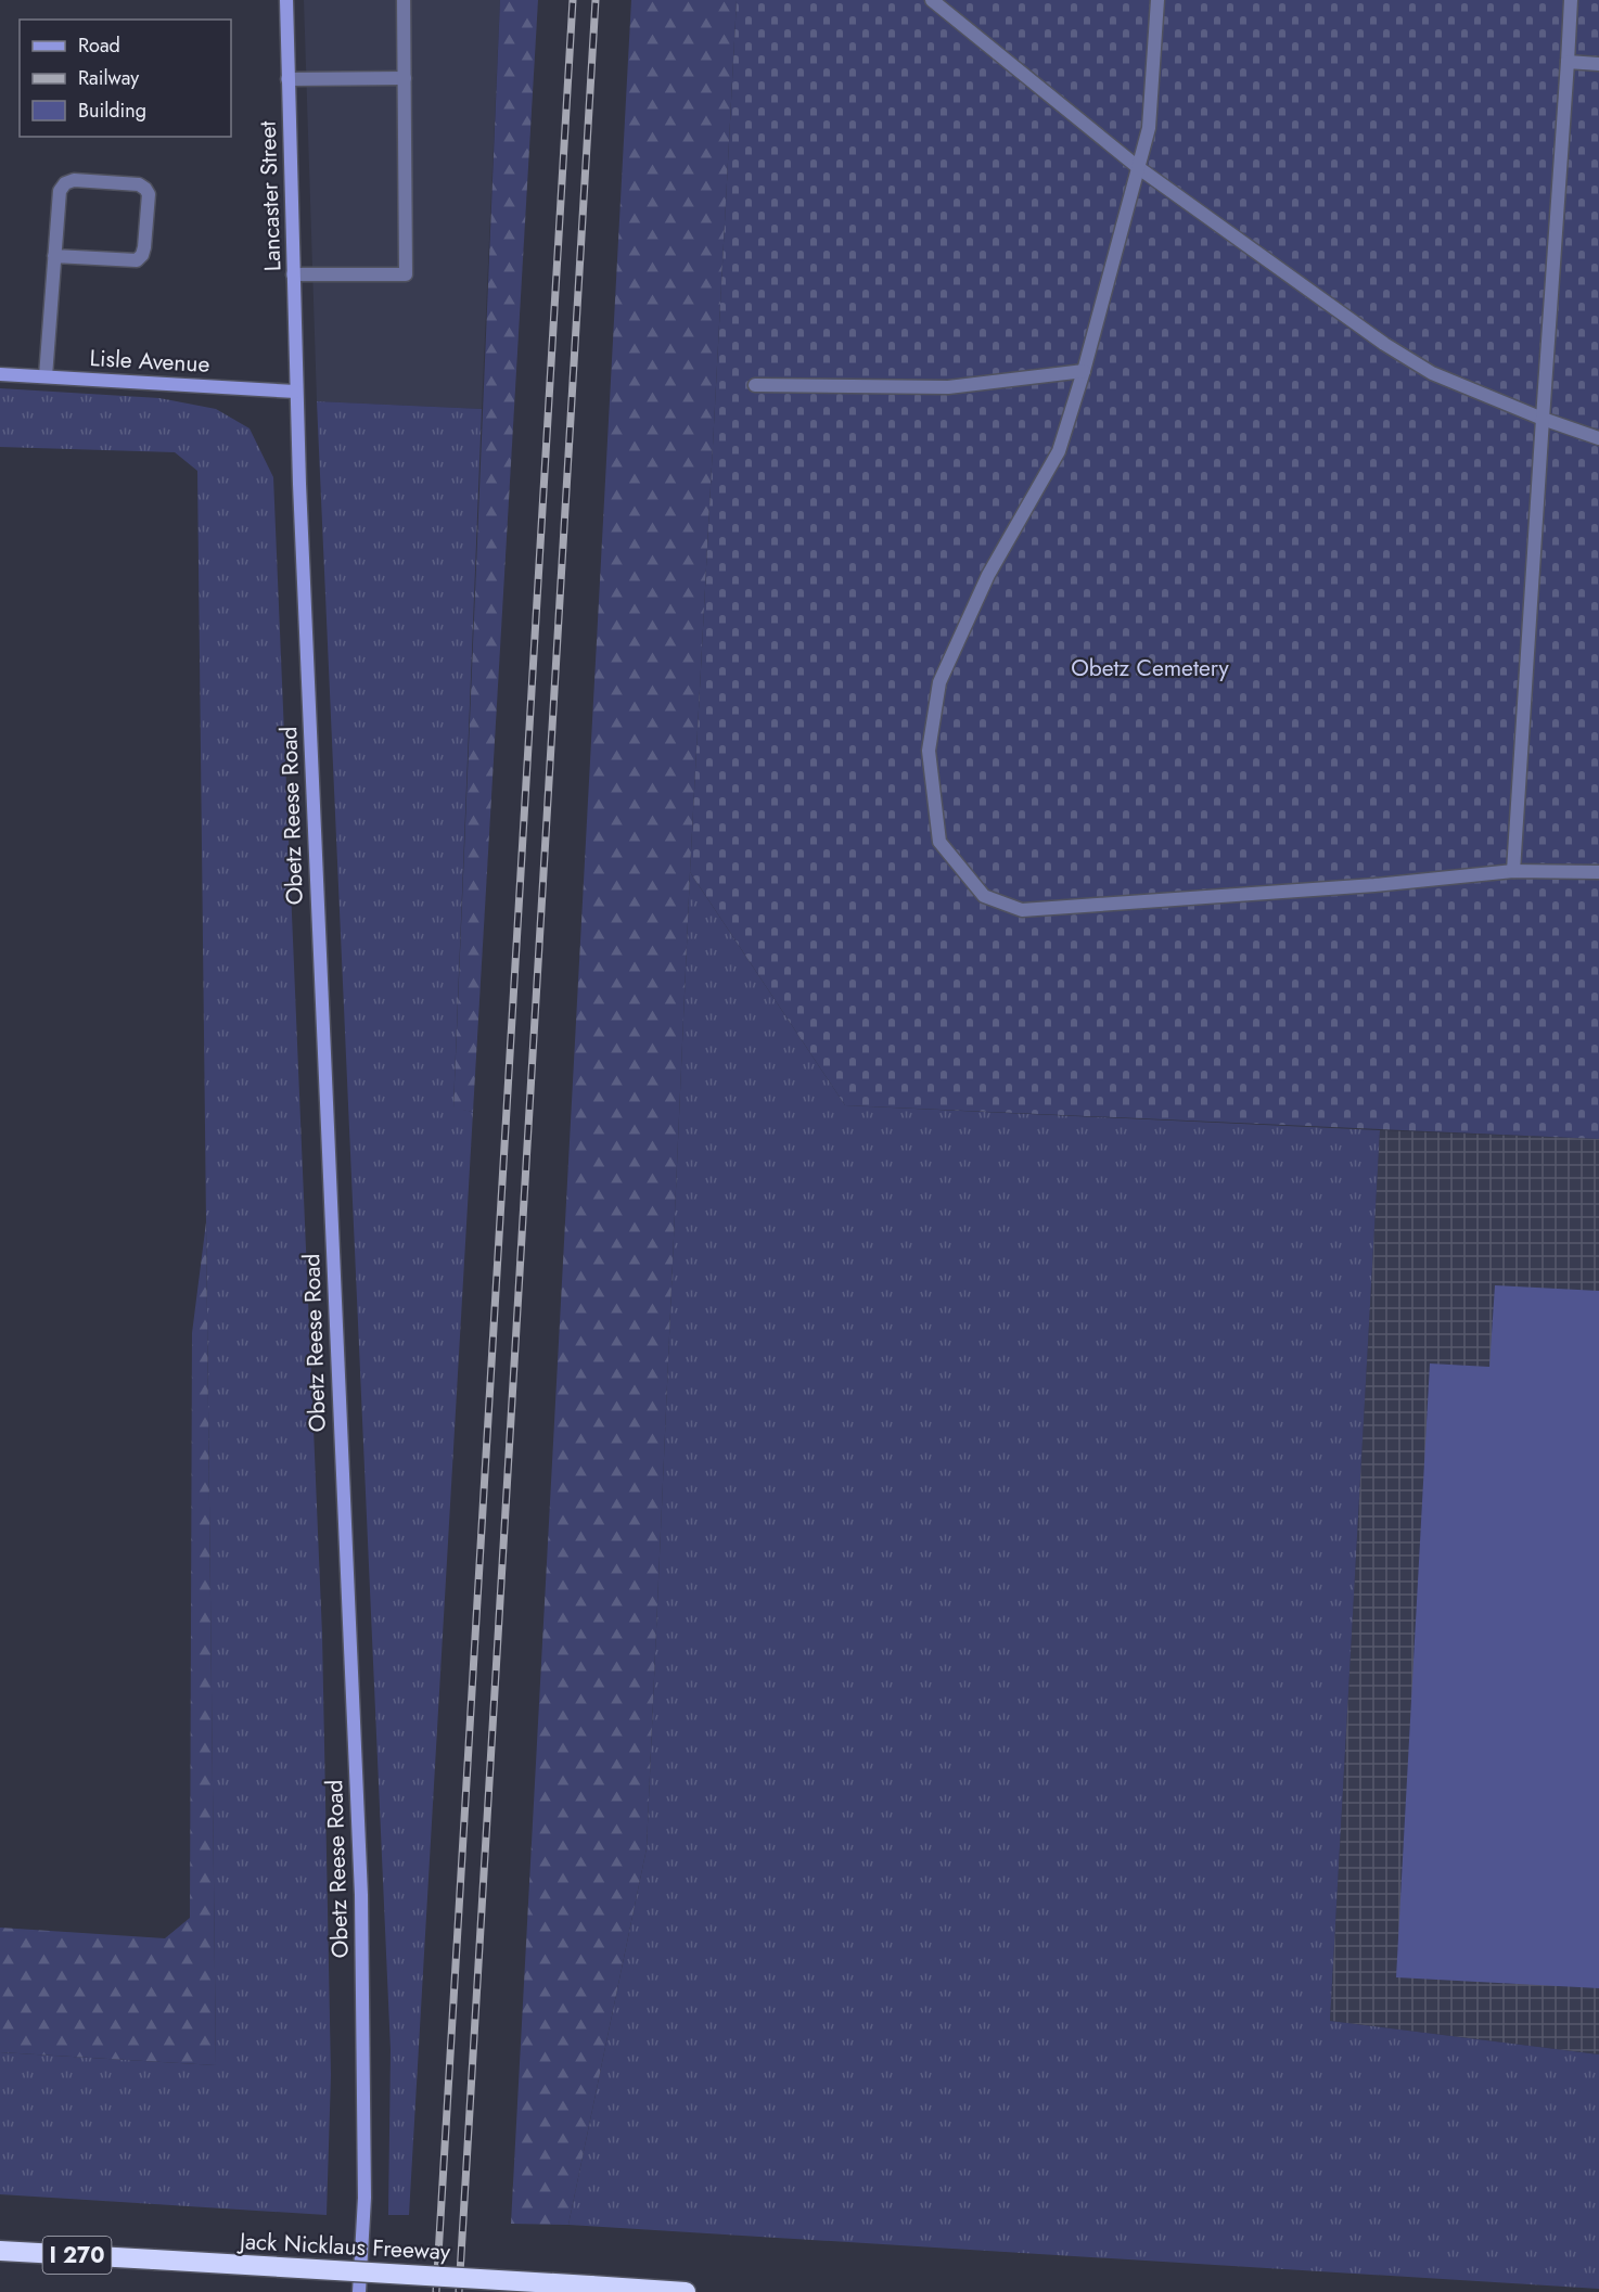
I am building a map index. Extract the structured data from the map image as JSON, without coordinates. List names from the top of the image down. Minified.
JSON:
{"streets":{"highway":["Jack Nicklaus Freeway","I 270"],"street":["Lancaster Street","Lisle Avenue","Obetz Reese Road"]},"crossings":[["Lancaster Street","Lisle Avenue"],["Lancaster Street","Obetz Reese Road"],["Lisle Avenue","Obetz Reese Road"]],"parks":["Obetz Cemetery"],"legend":["Road","Railway","Building"]}
